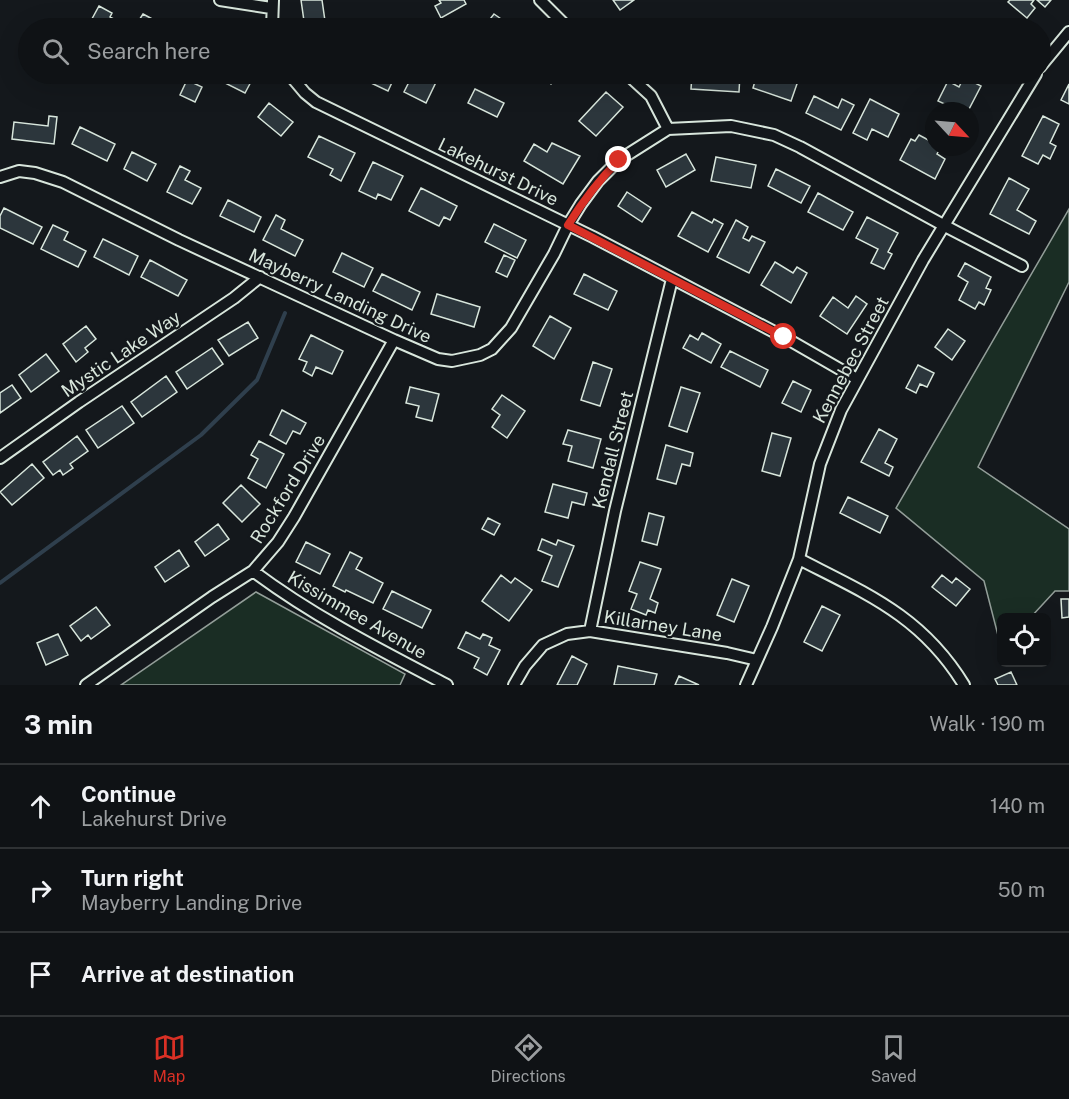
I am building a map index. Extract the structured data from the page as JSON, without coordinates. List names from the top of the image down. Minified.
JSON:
{"streets":{"street":["Lakehurst Drive","Mayberry Landing Drive","Mystic Lake Way","Kennebec Street","Kendall Street","Rockford Drive","Kissimmee Avenue","Killarney Lane"]},"crossings":[["Lakehurst Drive","Mayberry Landing Drive"],["Lakehurst Drive","Kennebec Street"],["Lakehurst Drive","Kendall Street"],["Mayberry Landing Drive","Mystic Lake Way"],["Mayberry Landing Drive","Kennebec Street"],["Mayberry Landing Drive","Rockford Drive"],["Kennebec Street","Killarney Lane"],["Kendall Street","Killarney Lane"],["Rockford Drive","Kissimmee Avenue"]],"north":"bottom right","page":{"search":"Search here","heading":["3 min","Walk · 190 m"],"list":[["Continue","Lakehurst Drive","140 m"],["Turn right","Mayberry Landing Drive","50 m"],"Arrive at destination"],"nav":["Map","Directions","Saved"]}}
